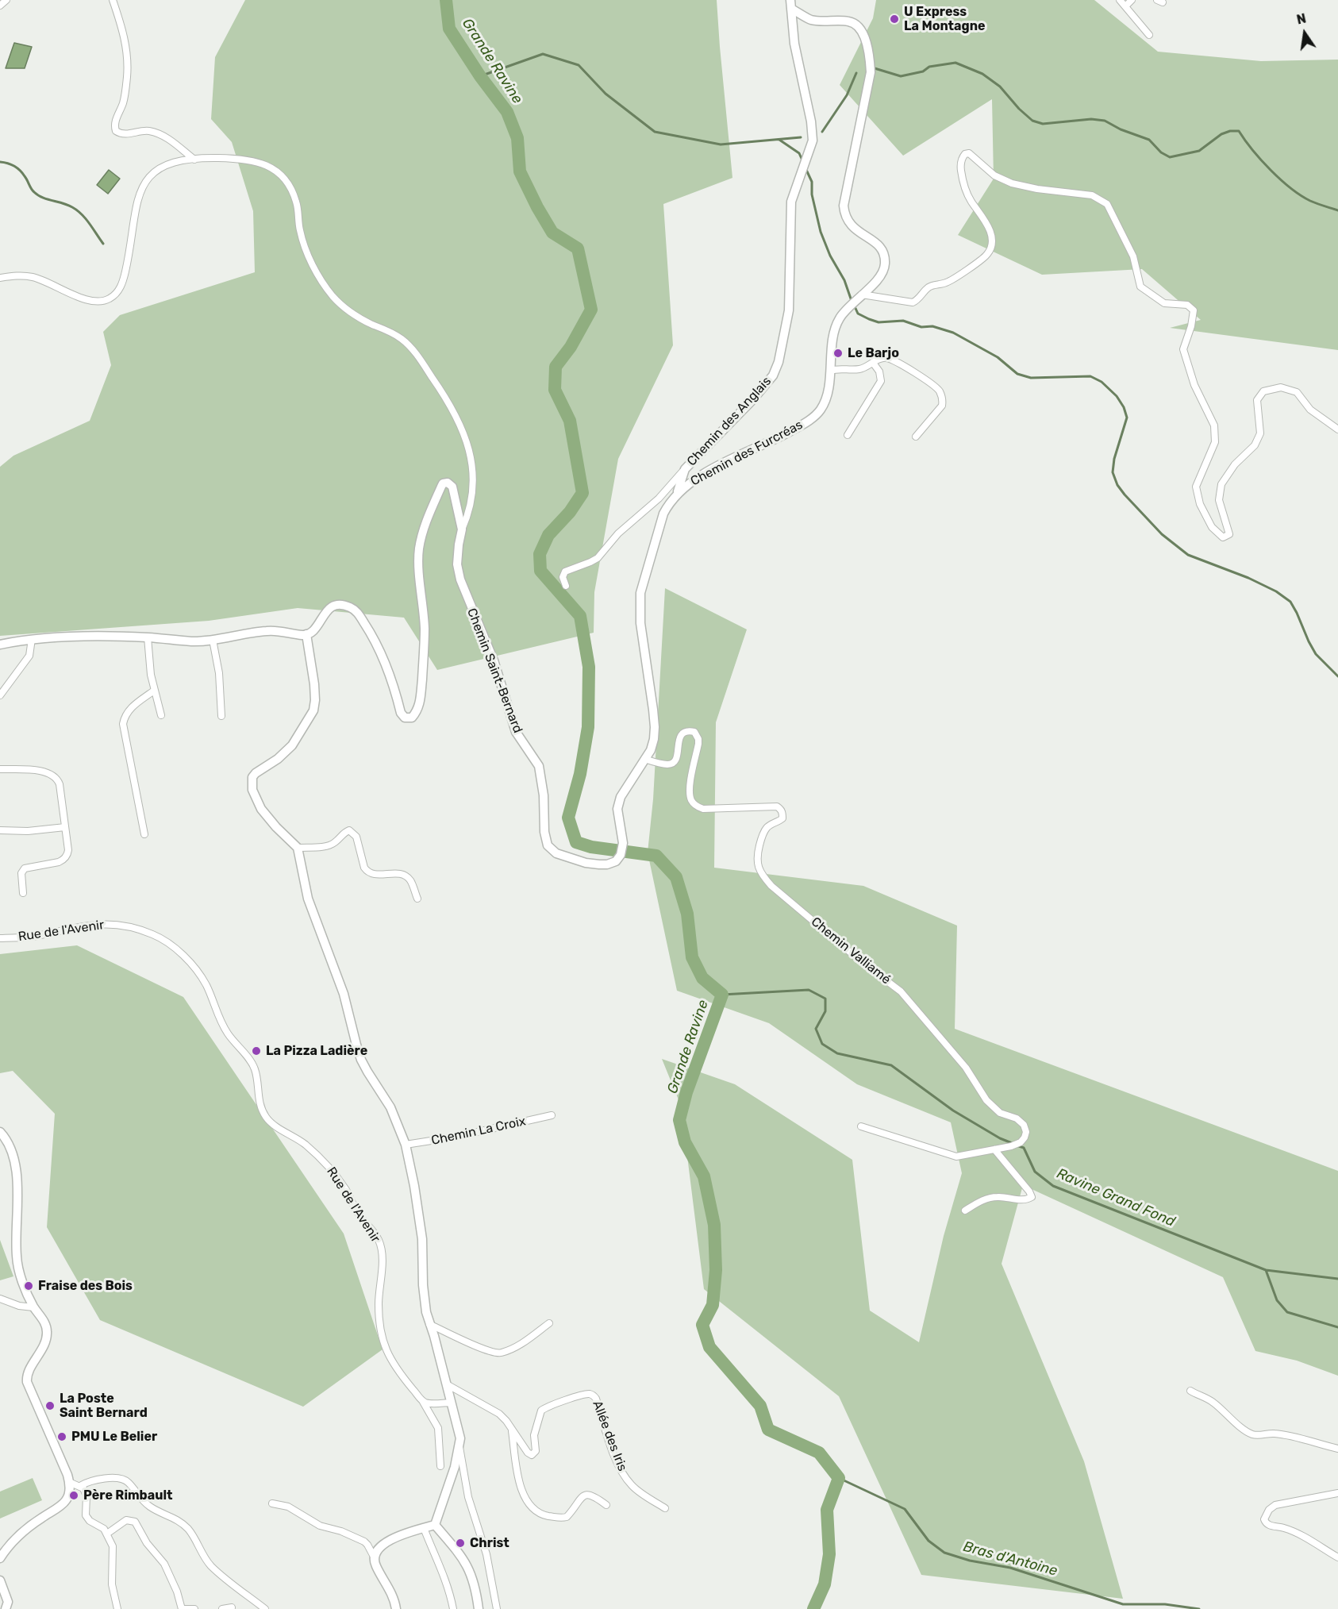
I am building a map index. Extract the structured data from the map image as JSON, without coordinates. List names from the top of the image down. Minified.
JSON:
{"streets":{"street":["Chemin des Anglais","Chemin des Furcréas","Chemin Saint-Bernard","Rue de l'Avenir","Chemin Valliamé","Chemin La Croix","Allée des Iris"]},"crossings":[["Chemin des Anglais","Chemin des Furcréas"],["Chemin des Furcréas","Chemin Saint-Bernard"],["Chemin des Furcréas","Chemin Valliamé"]],"water":["Grande Ravine","Ravine Grand Fond","Bras d'Antoine"],"places":["U Express La Montagne","Le Barjo","La Pizza Ladière","Fraise des Bois","La Poste Saint Bernard","PMU Le Belier","Père Rimbault","Christ"],"north":"top"}
